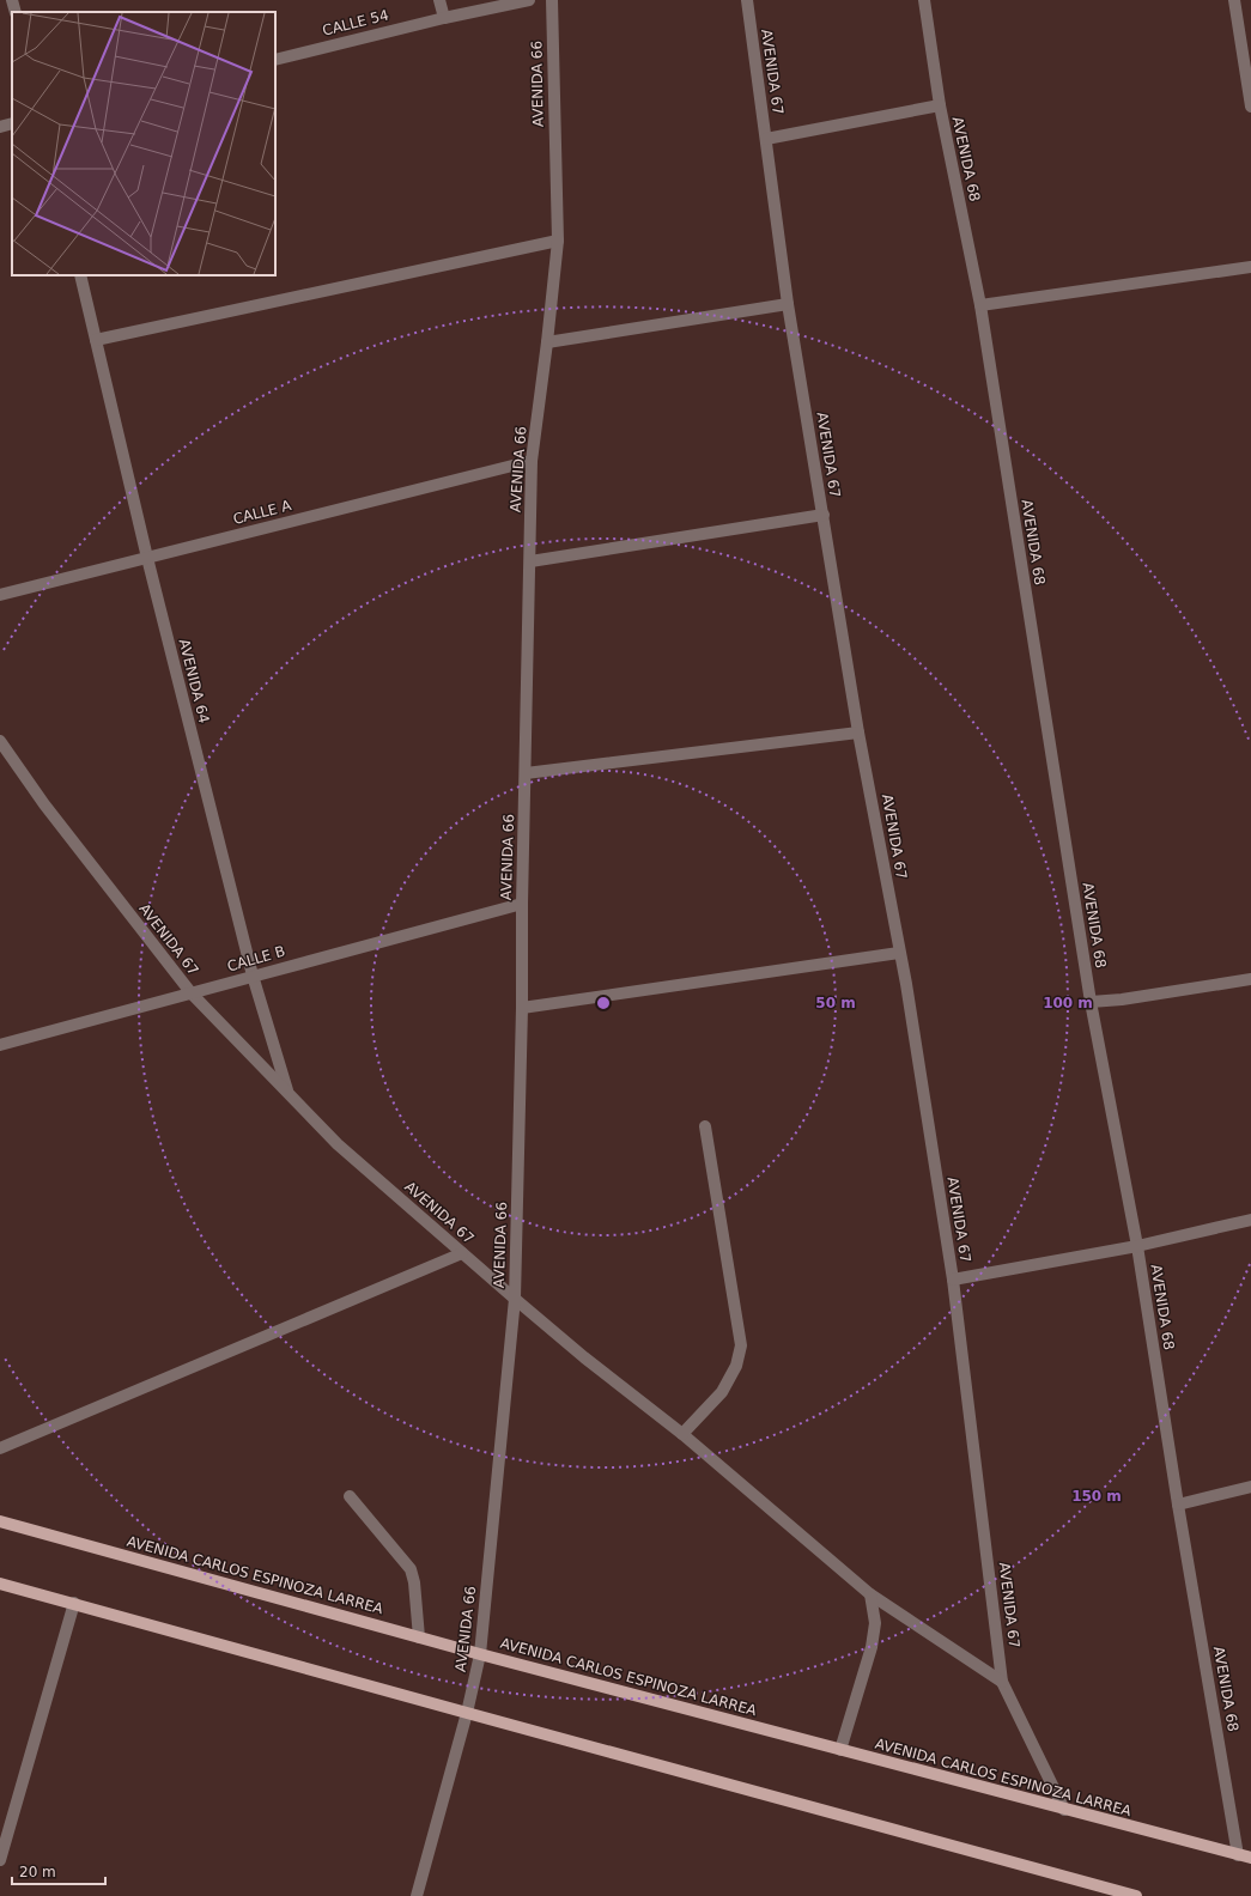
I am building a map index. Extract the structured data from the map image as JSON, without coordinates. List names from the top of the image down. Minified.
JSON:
{"streets":{"main road":["AVENIDA CARLOS ESPINOZA LARREA"],"street":["CALLE 54","AVENIDA 67","AVENIDA 66","AVENIDA 68","CALLE A","AVENIDA 64","CALLE B"]},"crossings":[["AVENIDA 67","AVENIDA 66"],["AVENIDA 67","AVENIDA 64"],["AVENIDA 67","CALLE B"],["AVENIDA 67","AVENIDA CARLOS ESPINOZA LARREA"],["AVENIDA 66","CALLE A"],["AVENIDA 66","CALLE B"],["AVENIDA 66","AVENIDA CARLOS ESPINOZA LARREA"],["AVENIDA 68","AVENIDA CARLOS ESPINOZA LARREA"],["CALLE A","AVENIDA 64"],["AVENIDA 64","CALLE B"]],"scale_bar":"20 m","rings":["50 m","100 m","150 m"]}
